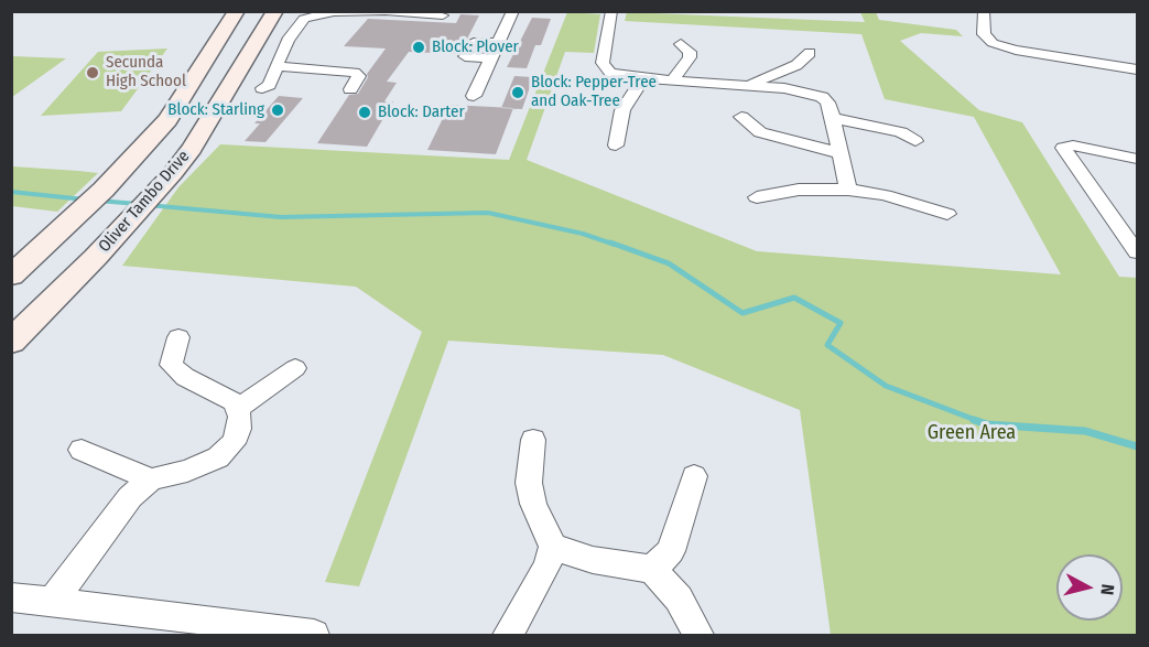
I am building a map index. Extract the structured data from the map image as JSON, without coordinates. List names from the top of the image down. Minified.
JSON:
{"streets":{"street":["Oliver Tambo Drive"]},"parks":["Green Area"],"places":["Block: Plover","Secunda High School","Block: Pepper-Tree and Oak-Tree","Block: Starling","Block: Darter"],"north":"right"}
